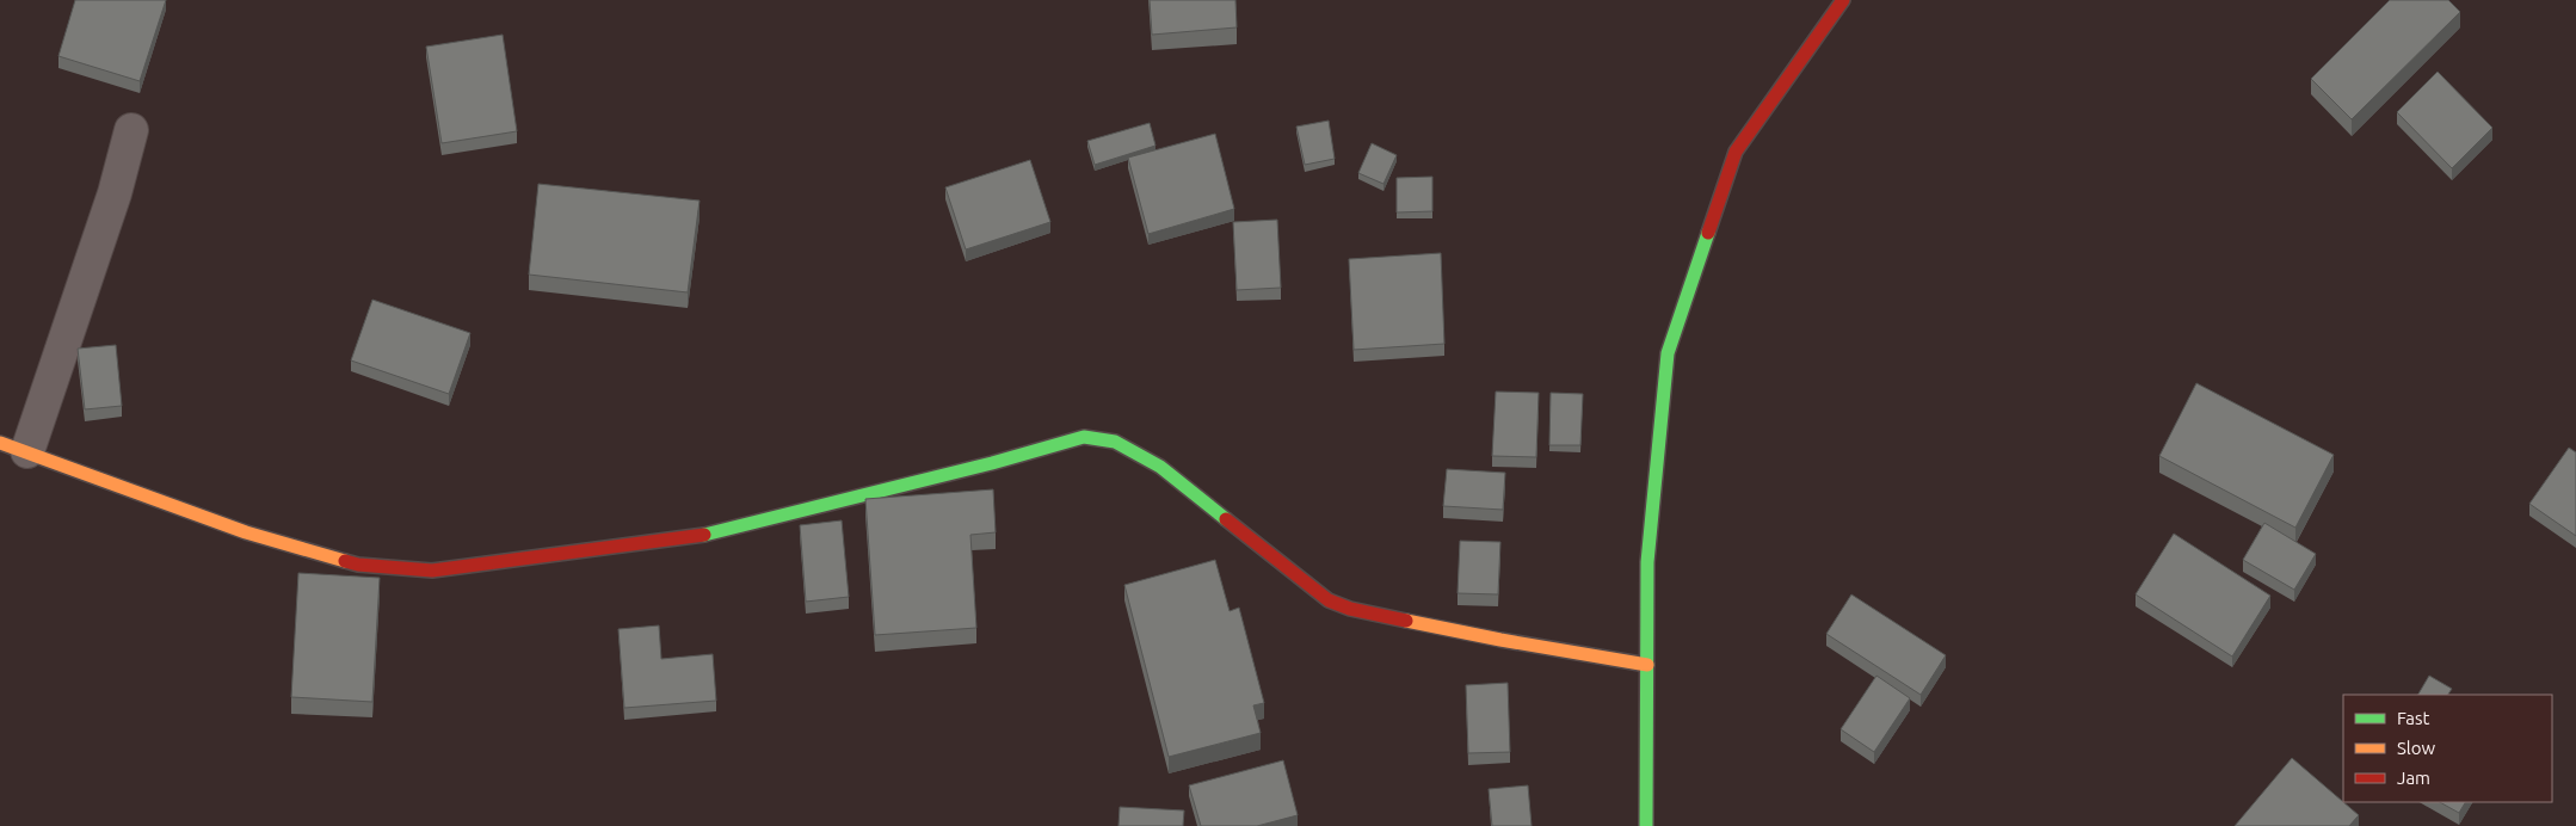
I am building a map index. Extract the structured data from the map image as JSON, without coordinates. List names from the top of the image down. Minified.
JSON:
{"legend":["Fast","Slow","Jam"]}
